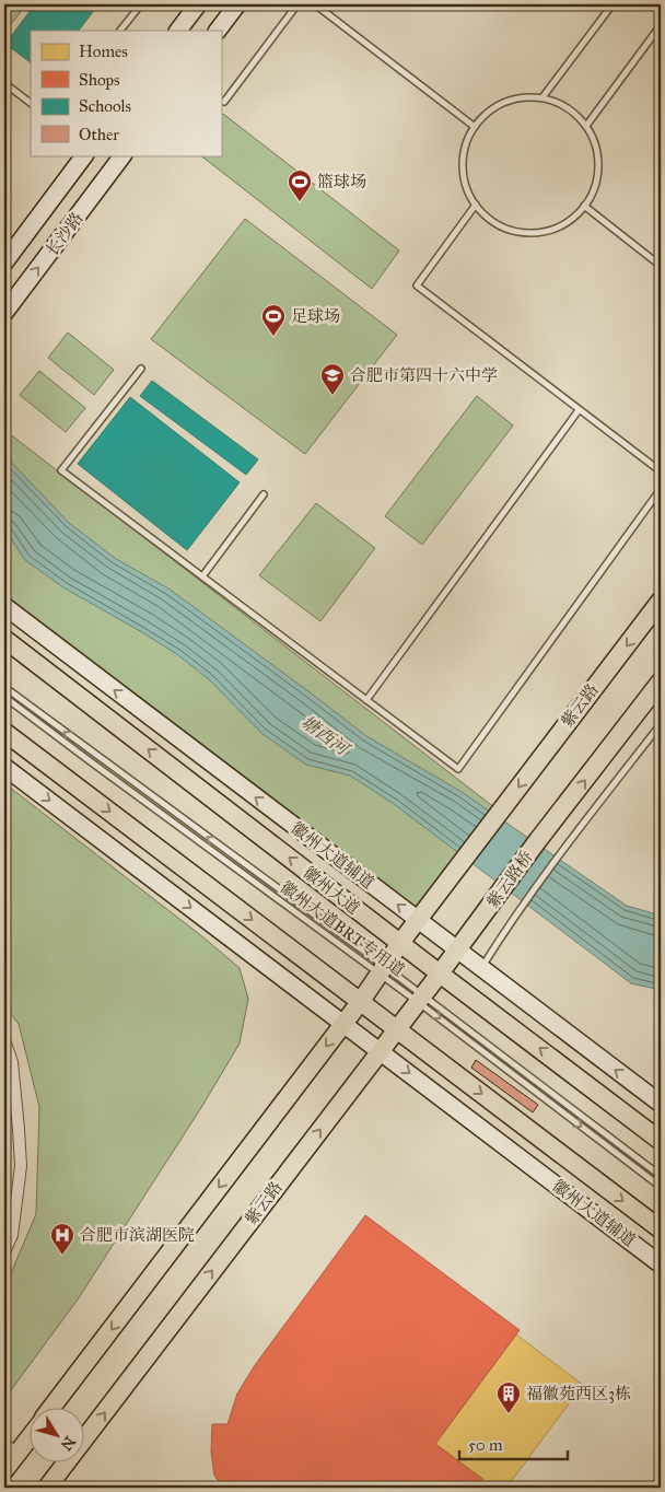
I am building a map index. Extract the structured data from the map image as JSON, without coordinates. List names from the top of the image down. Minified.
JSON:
{"streets":{"main road":["紫云路","紫云路桥","徽州大道"],"street":["长沙路","徽州大道辅道"],"lane":["徽州大道BRT专用道"]},"crossings":[["紫云路","徽州大道辅道"],["紫云路","紫云路桥"],["紫云路","徽州大道"],["紫云路","徽州大道BRT专用道"]],"one_way":["紫云路桥"],"water":["塘西河"],"places":{"sports":["篮球场","足球场"],"school or university":["合肥市第四十六中学"],"hospital":["合肥市滨湖医院"],"building":["福徽苑西区3栋"]},"legend":["Homes","Shops","Schools","Other"],"scale_bar":"50 m","north":"bottom right"}
